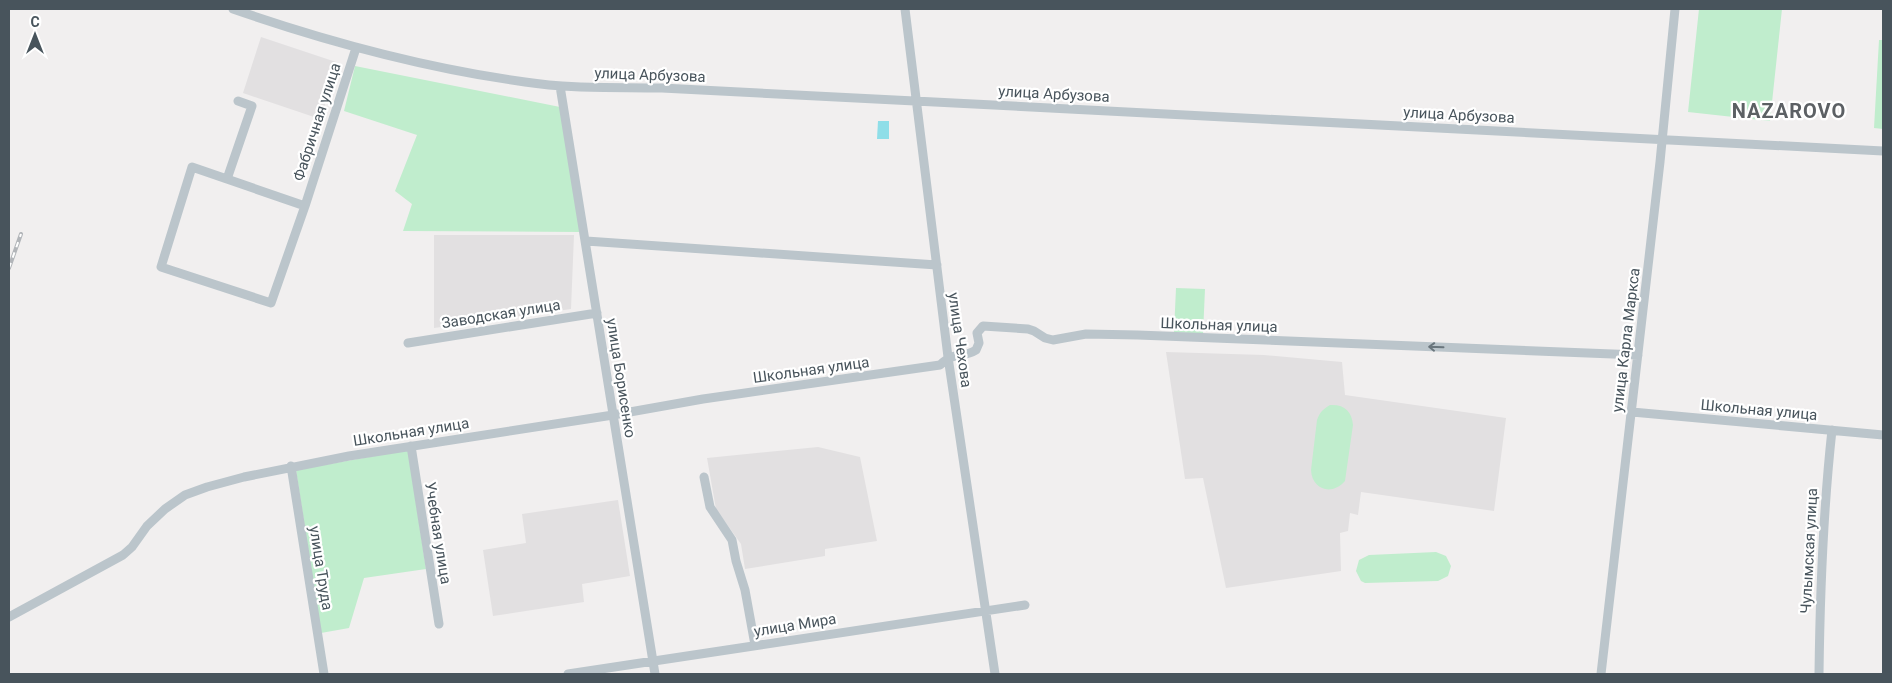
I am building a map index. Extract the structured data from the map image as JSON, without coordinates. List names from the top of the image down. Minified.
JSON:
{"streets":{"street":["улица Арбузова","Фабричная улица","Заводская улица","Школьная улица","улица Чехова","улица Карла Маркса","улица Борисенко","Учебная улица","Чулымская улица","улица Труда","улица Мира"]},"crossings":[["улица Арбузова","Фабричная улица"],["улица Арбузова","улица Чехова"],["улица Арбузова","улица Карла Маркса"],["улица Арбузова","улица Борисенко"],["Заводская улица","улица Борисенко"],["Школьная улица","улица Чехова"],["Школьная улица","улица Карла Маркса"],["Школьная улица","улица Борисенко"],["Школьная улица","Учебная улица"],["Школьная улица","Чулымская улица"],["Школьная улица","улица Труда"],["улица Чехова","улица Мира"],["улица Борисенко","улица Мира"]],"one_way":["Школьная улица"],"districts":["NAZAROVO"],"north":"top"}
